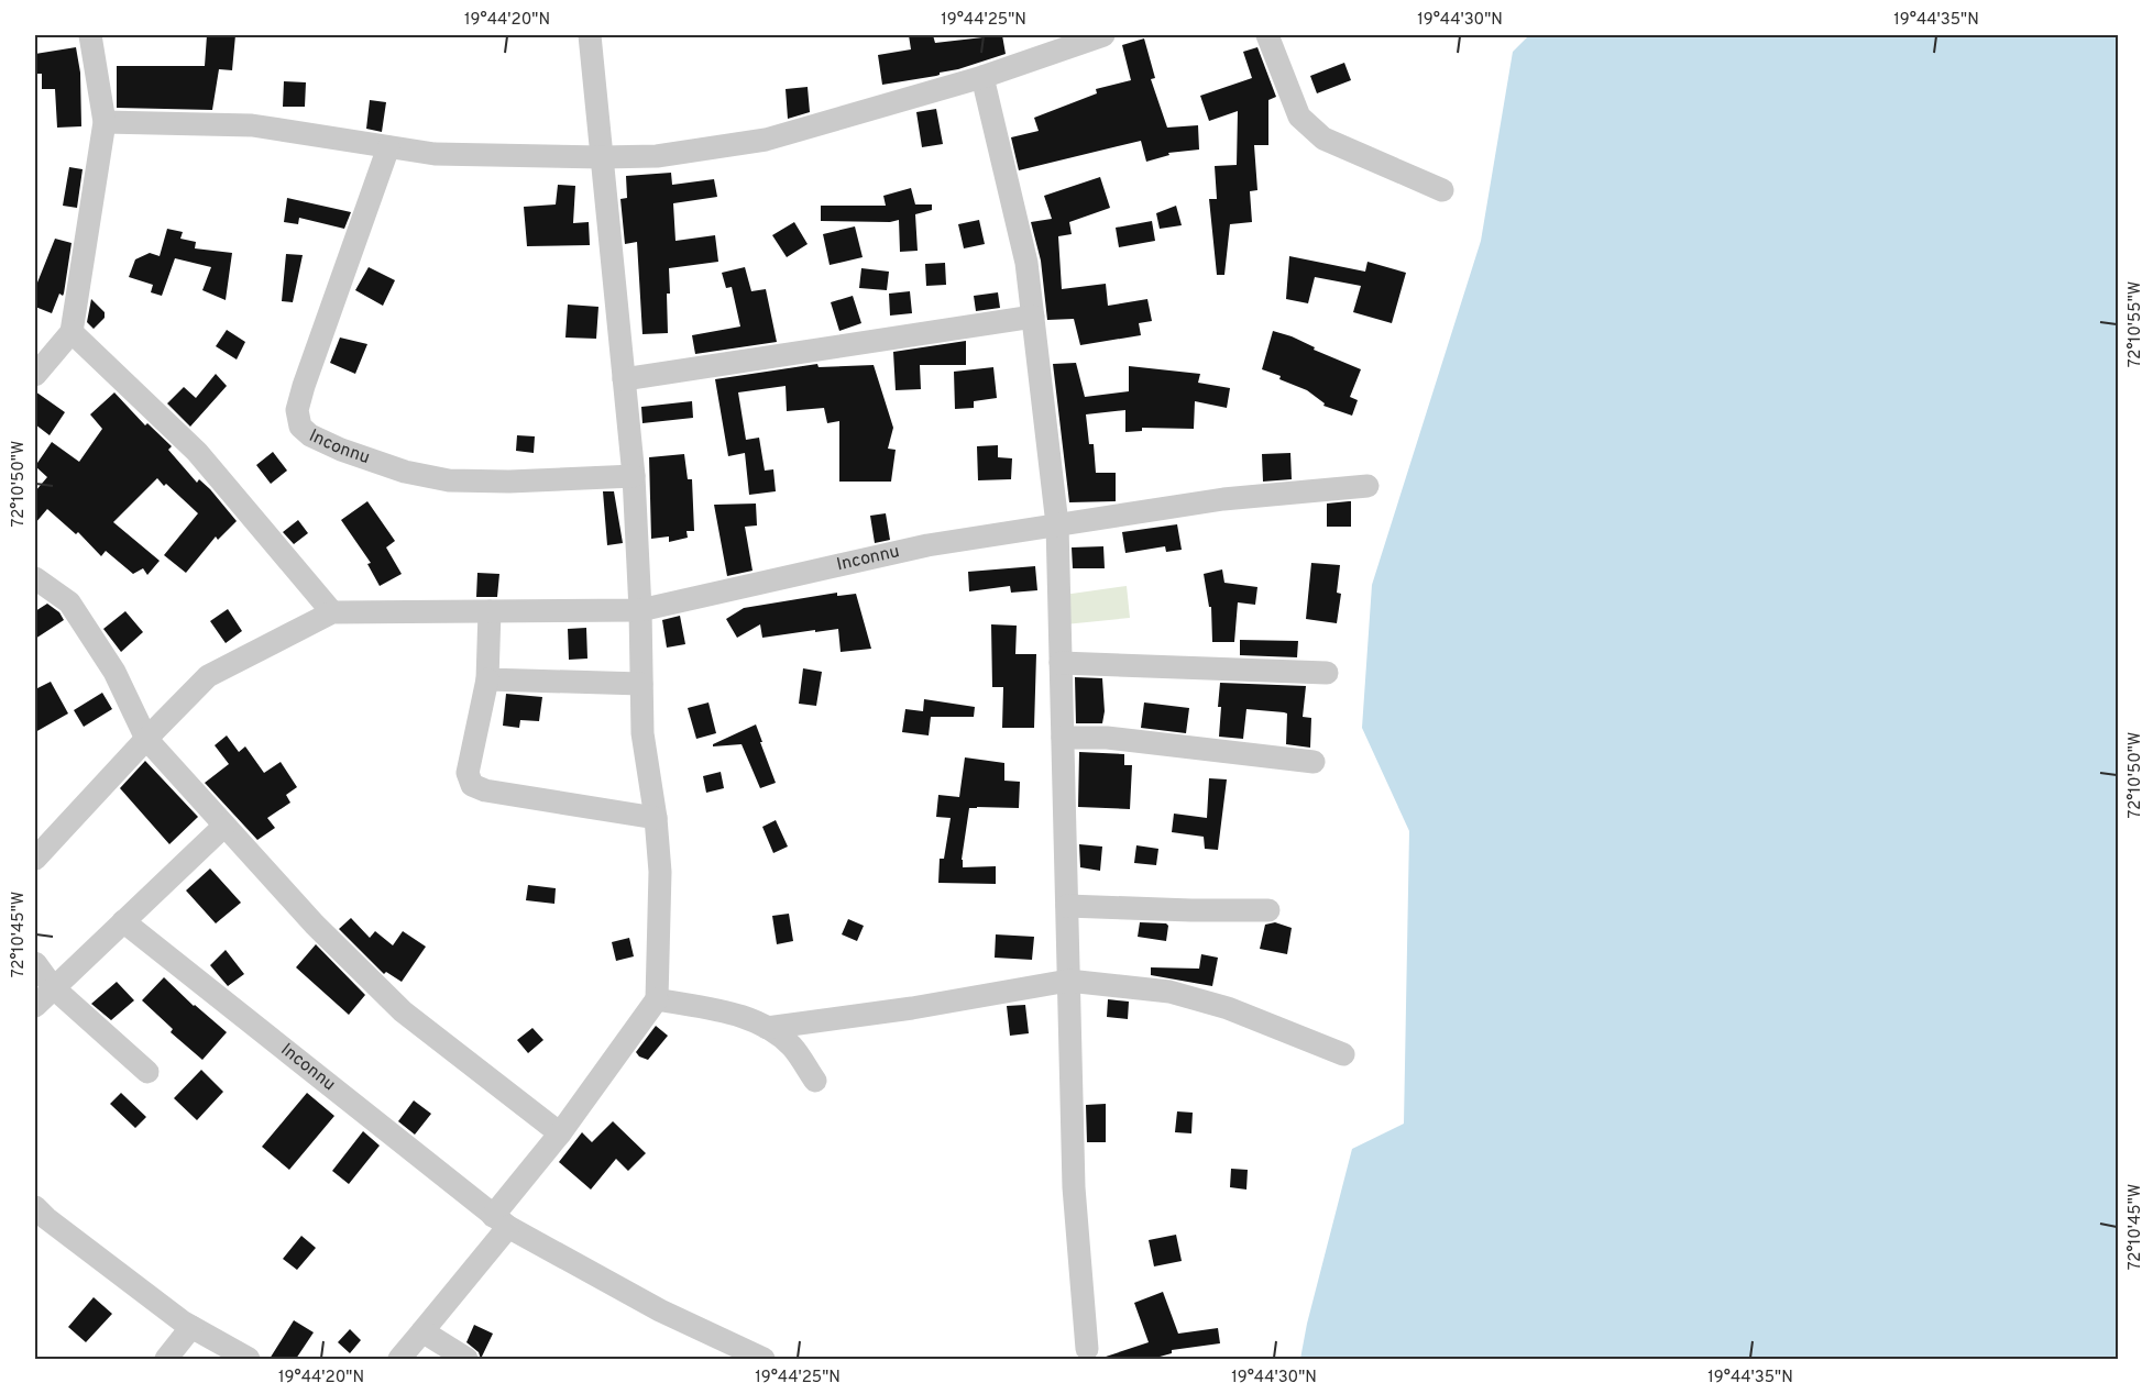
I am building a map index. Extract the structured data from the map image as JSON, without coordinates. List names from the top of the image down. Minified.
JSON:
{"streets":{"street":["Inconnu"]},"coordinates":["19°44'20\"N","19°44'25\"N","19°44'30\"N","19°44'35\"N","72°10'55\"W","72°10'50\"W","72°10'45\"W"]}
